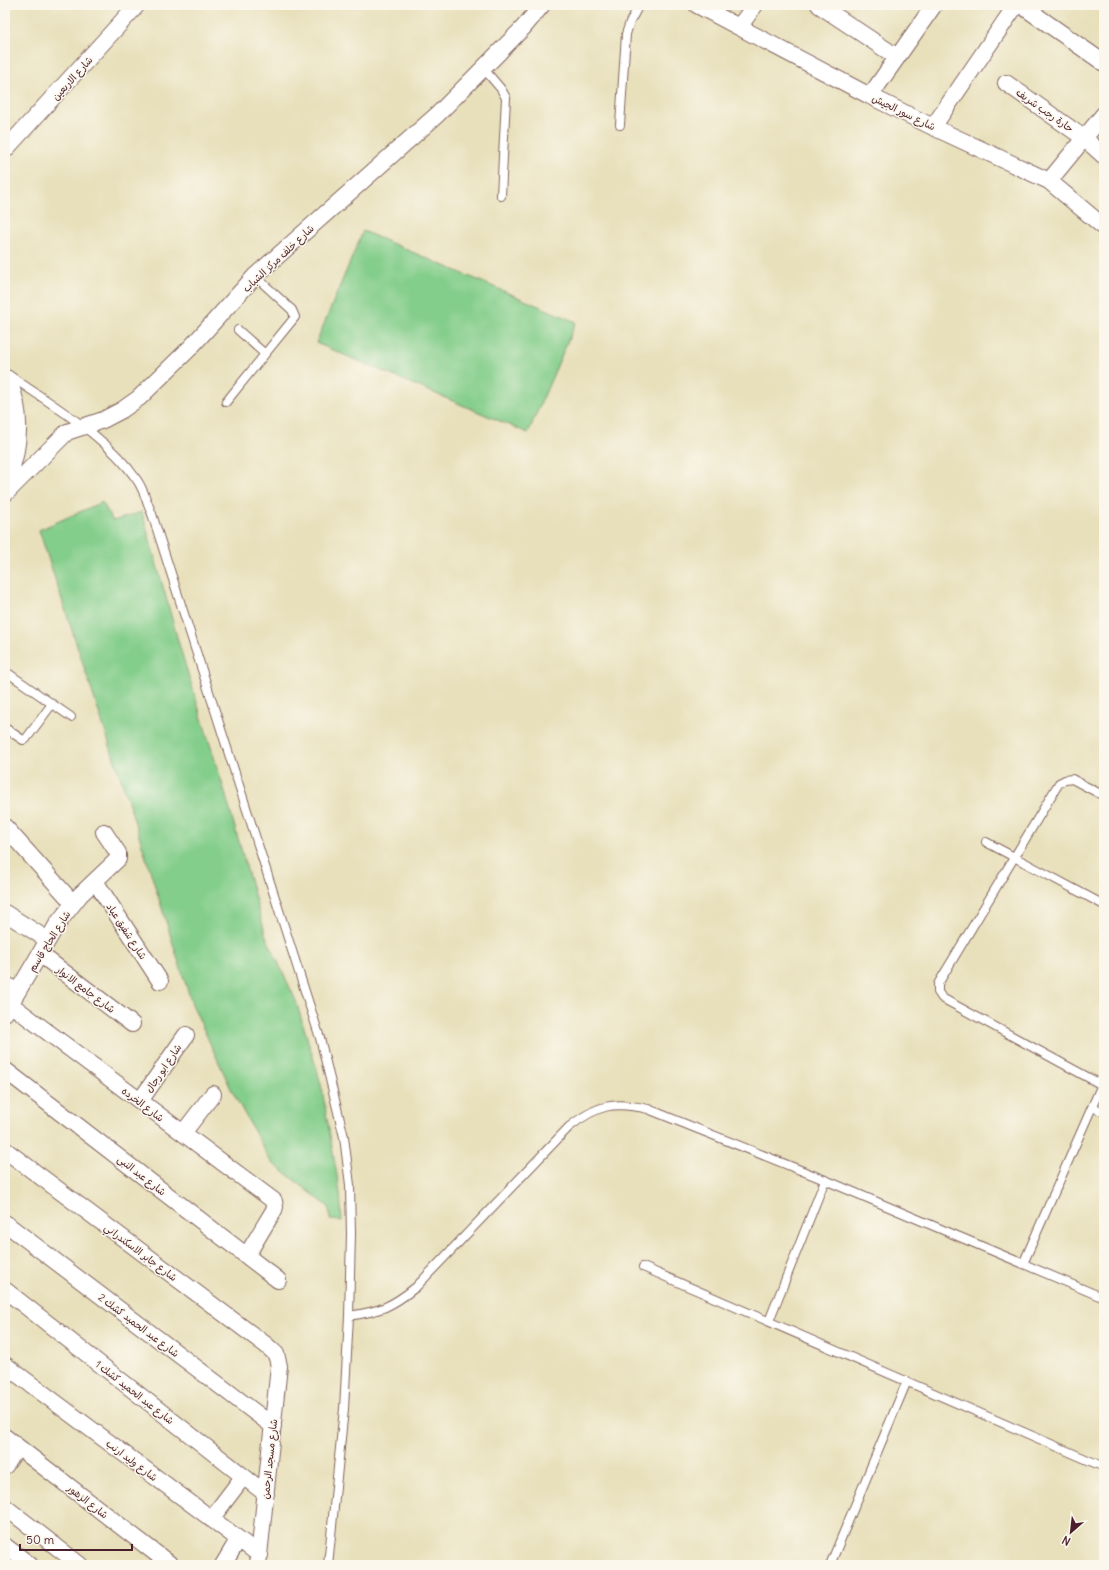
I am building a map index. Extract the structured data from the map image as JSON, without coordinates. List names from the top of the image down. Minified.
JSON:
{"streets":{"street":["شارع الاربعين","حارة رجب شريف","شارع سور الجيش","شارع خلف مركز الشباب","شارع شفيق عياد","شارع الحاج قاسم","شارع جامع الانوار","شارع ابو رجال","شارع الخرده","شارع عبد النبى","شارع جابر الاسكندراني","شارع عبد الحميد كشك 2","شارع عبد الحميد كشك 1","شارع مسجد الرحمن","شارع وليد ارنب","شارع الزهور"]},"crossings":[["شارع شفيق عياد","شارع الحاج قاسم"],["شارع الحاج قاسم","شارع جامع الانوار"],["شارع الحاج قاسم","شارع الخرده"],["شارع ابو رجال","شارع الخرده"],["شارع الخرده","شارع عبد النبى"],["شارع جابر الاسكندراني","شارع مسجد الرحمن"],["شارع عبد الحميد كشك 2","شارع مسجد الرحمن"],["شارع عبد الحميد كشك 1","شارع مسجد الرحمن"],["شارع مسجد الرحمن","شارع وليد ارنب"]],"scale_bar":"50 m","north":"bottom left"}
